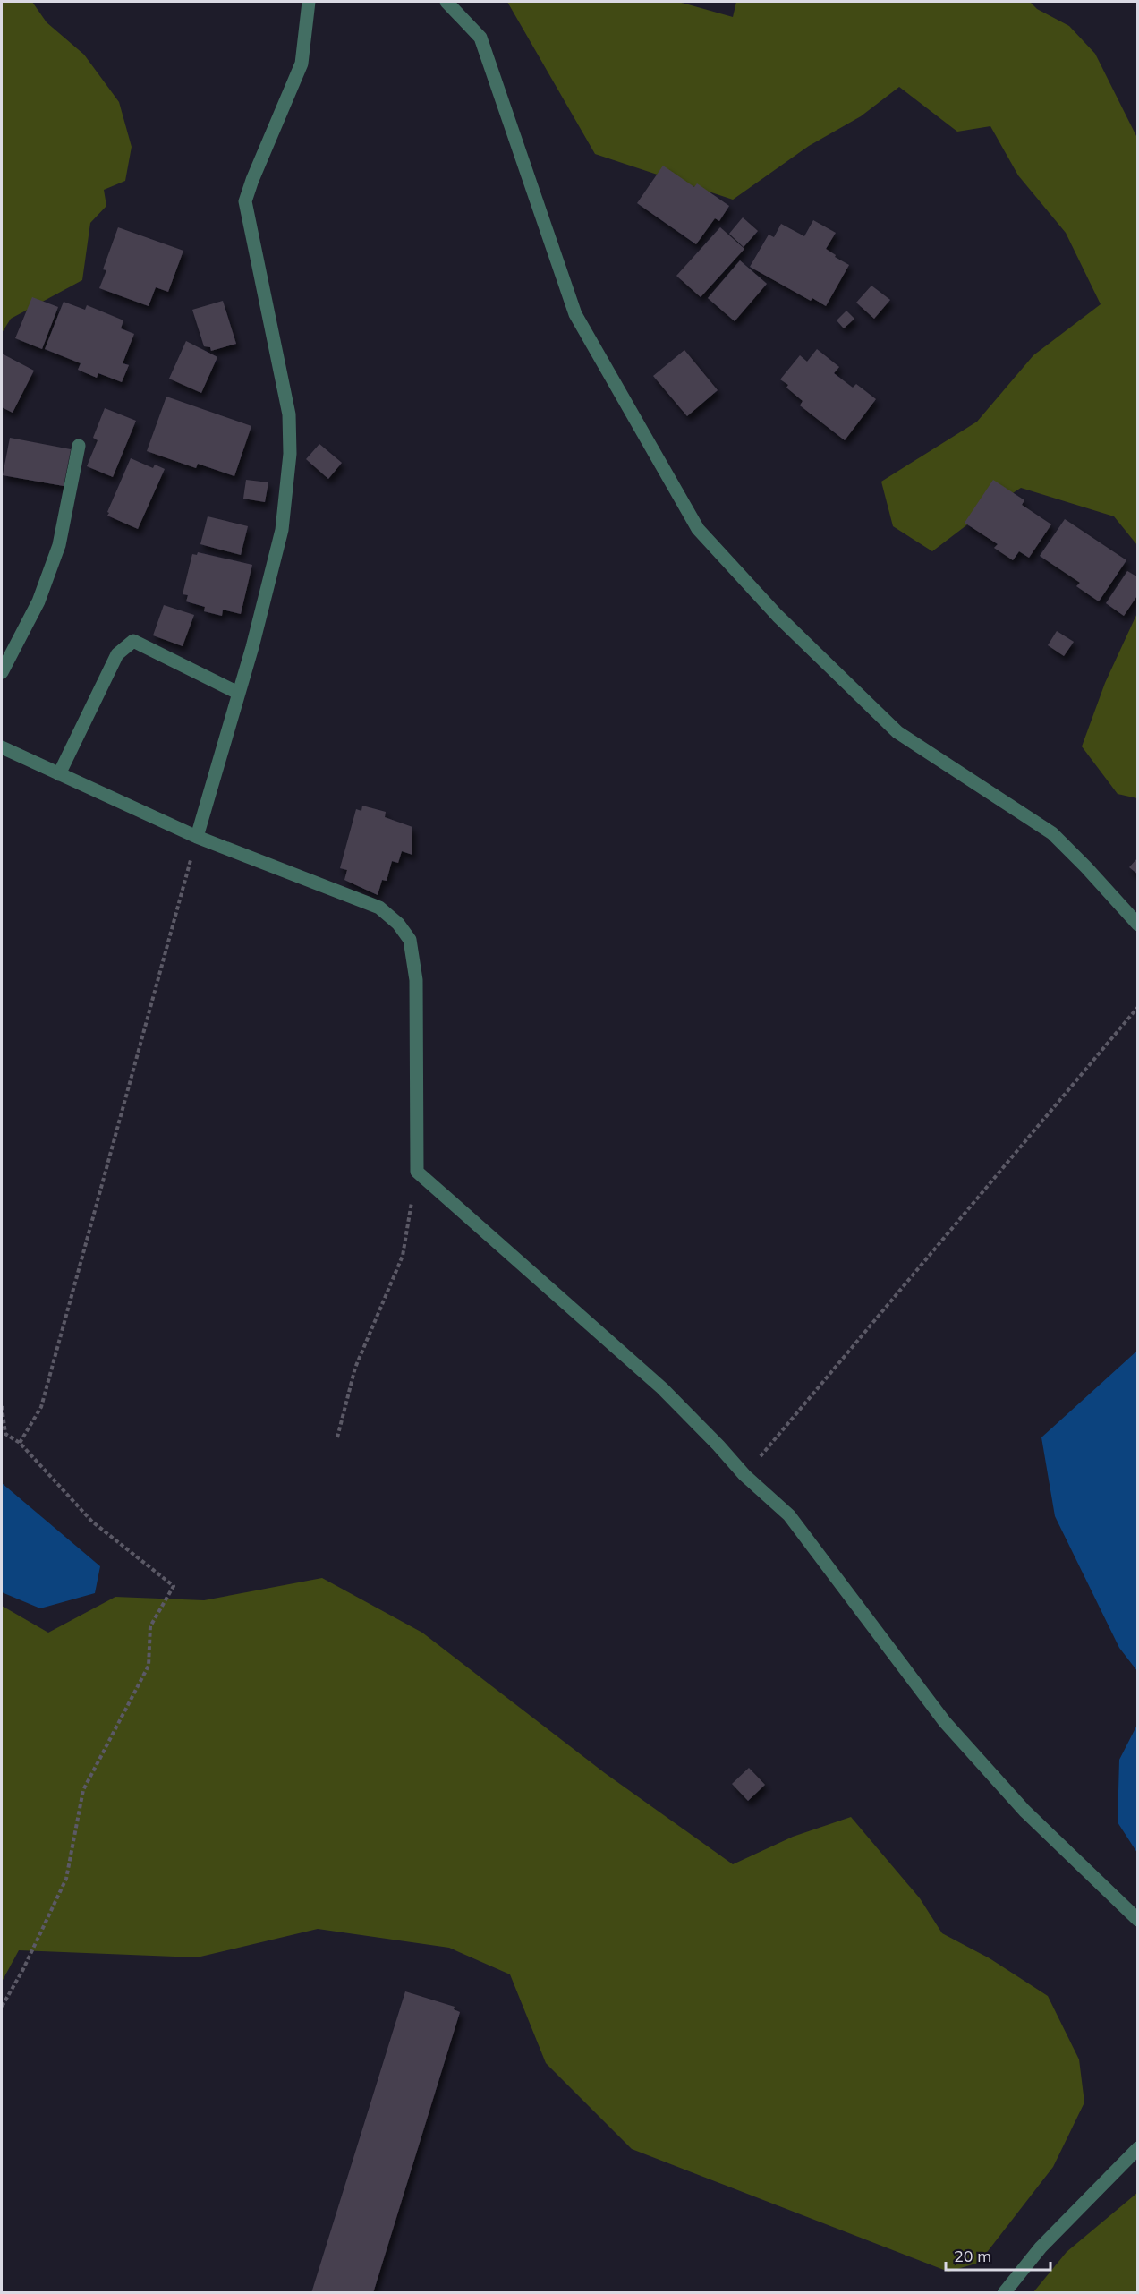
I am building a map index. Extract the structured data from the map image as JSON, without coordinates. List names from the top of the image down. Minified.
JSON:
{"scale_bar":"20 m"}
